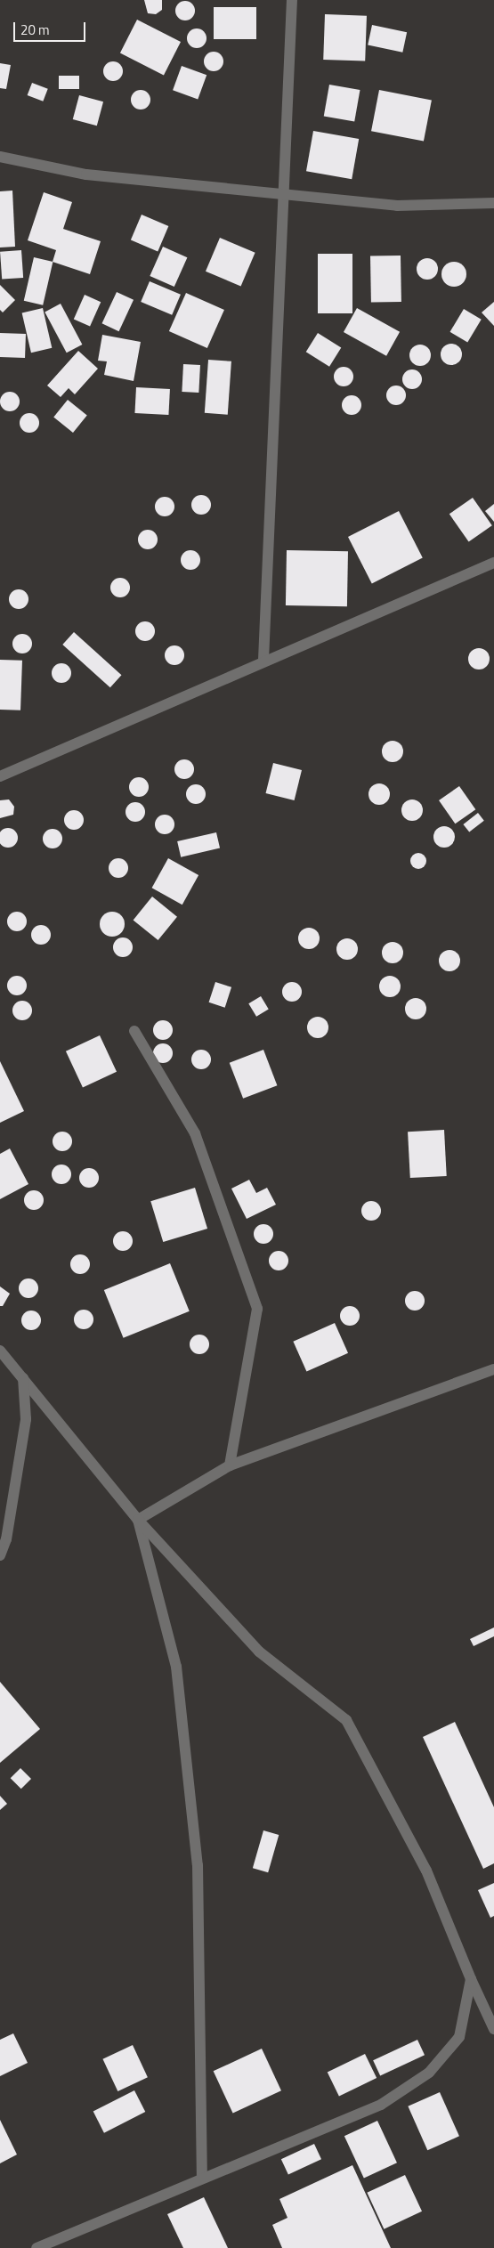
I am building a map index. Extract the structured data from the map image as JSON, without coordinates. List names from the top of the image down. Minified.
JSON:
{"scale_bar":"20 m"}
